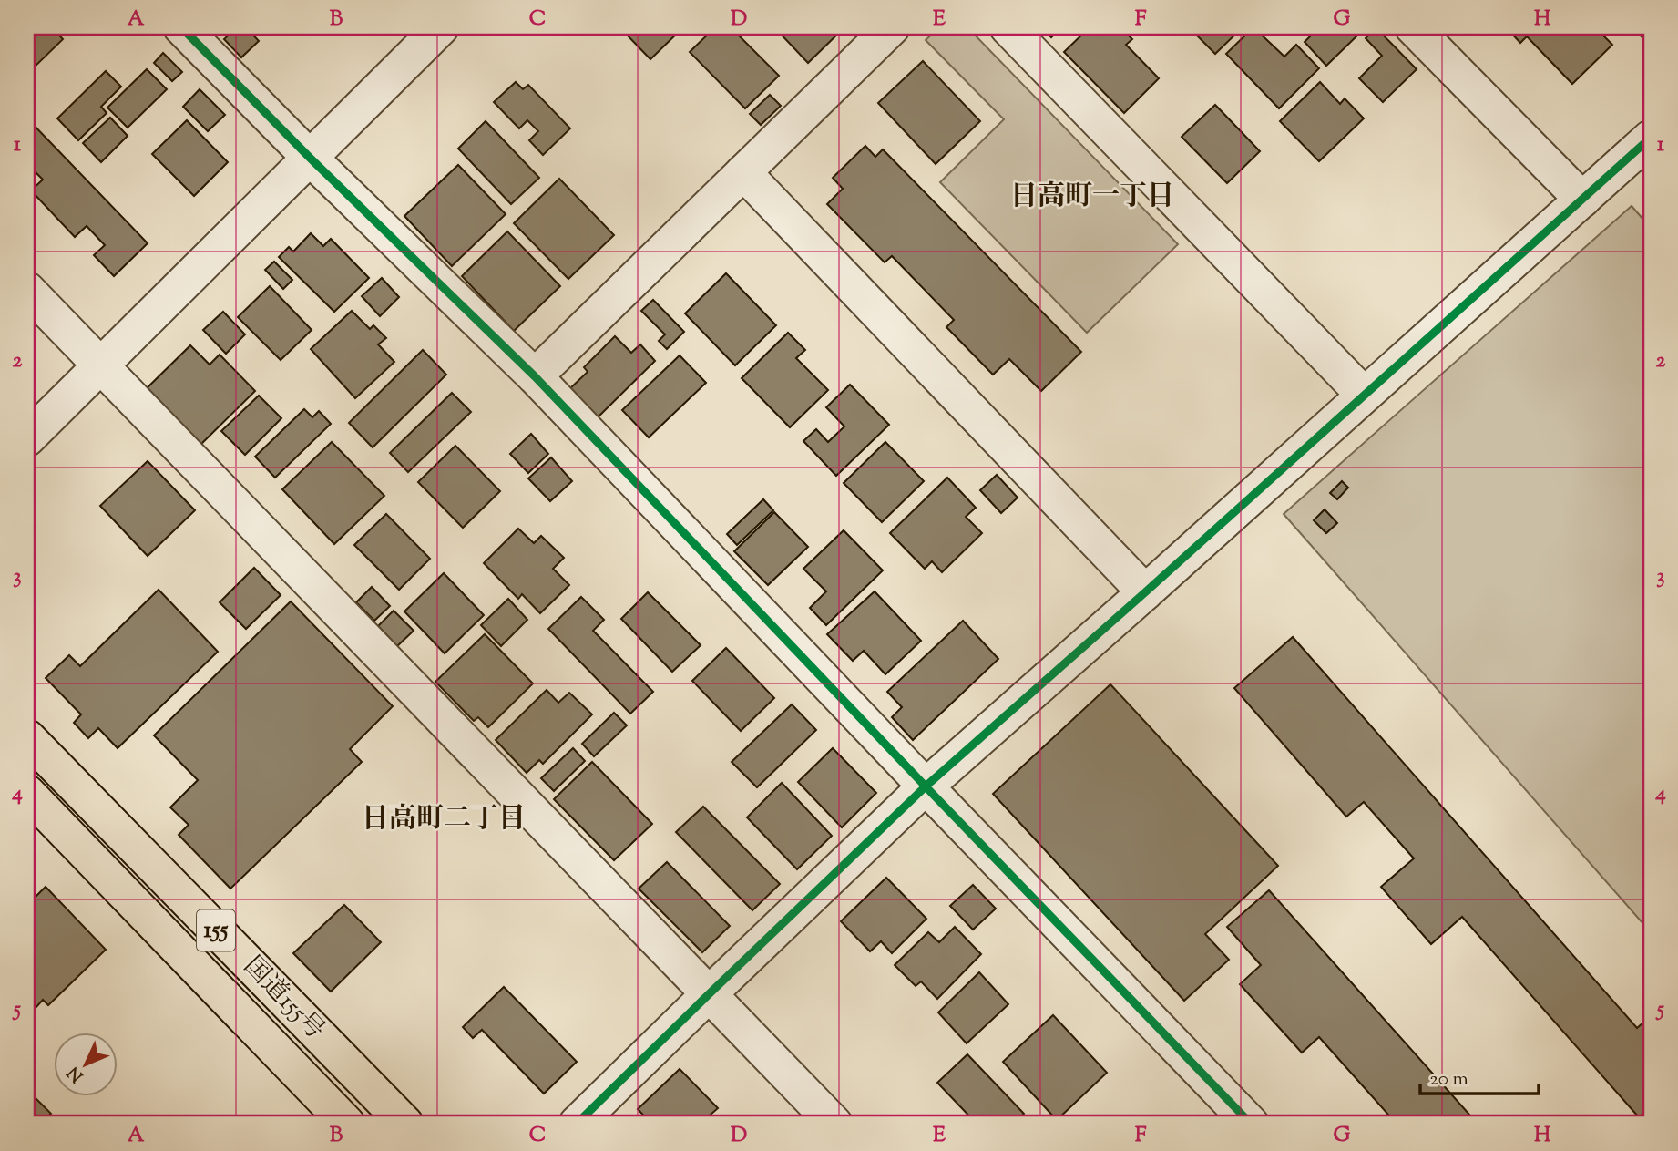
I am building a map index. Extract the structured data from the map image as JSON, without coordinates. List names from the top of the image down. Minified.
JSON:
{"streets":{"highway":["155","国道155号"]},"districts":["日高町一丁目","日高町二丁目"],"scale_bar":"20 m","north":"bottom left","grid":{"columns":["A","B","C","D","E","F","G","H"],"rows":["1","2","3","4","5"]}}
